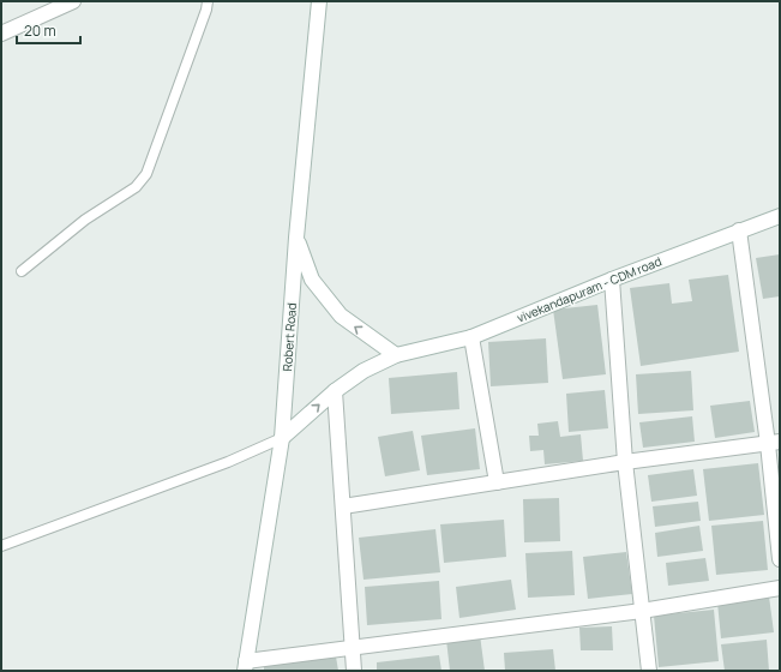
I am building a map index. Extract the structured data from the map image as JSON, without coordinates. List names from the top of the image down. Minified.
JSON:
{"streets":{"street":["vivekandapuram - CDM road","Robert Road"]},"crossings":[["vivekandapuram - CDM road","Robert Road"]],"scale_bar":"20 m"}
